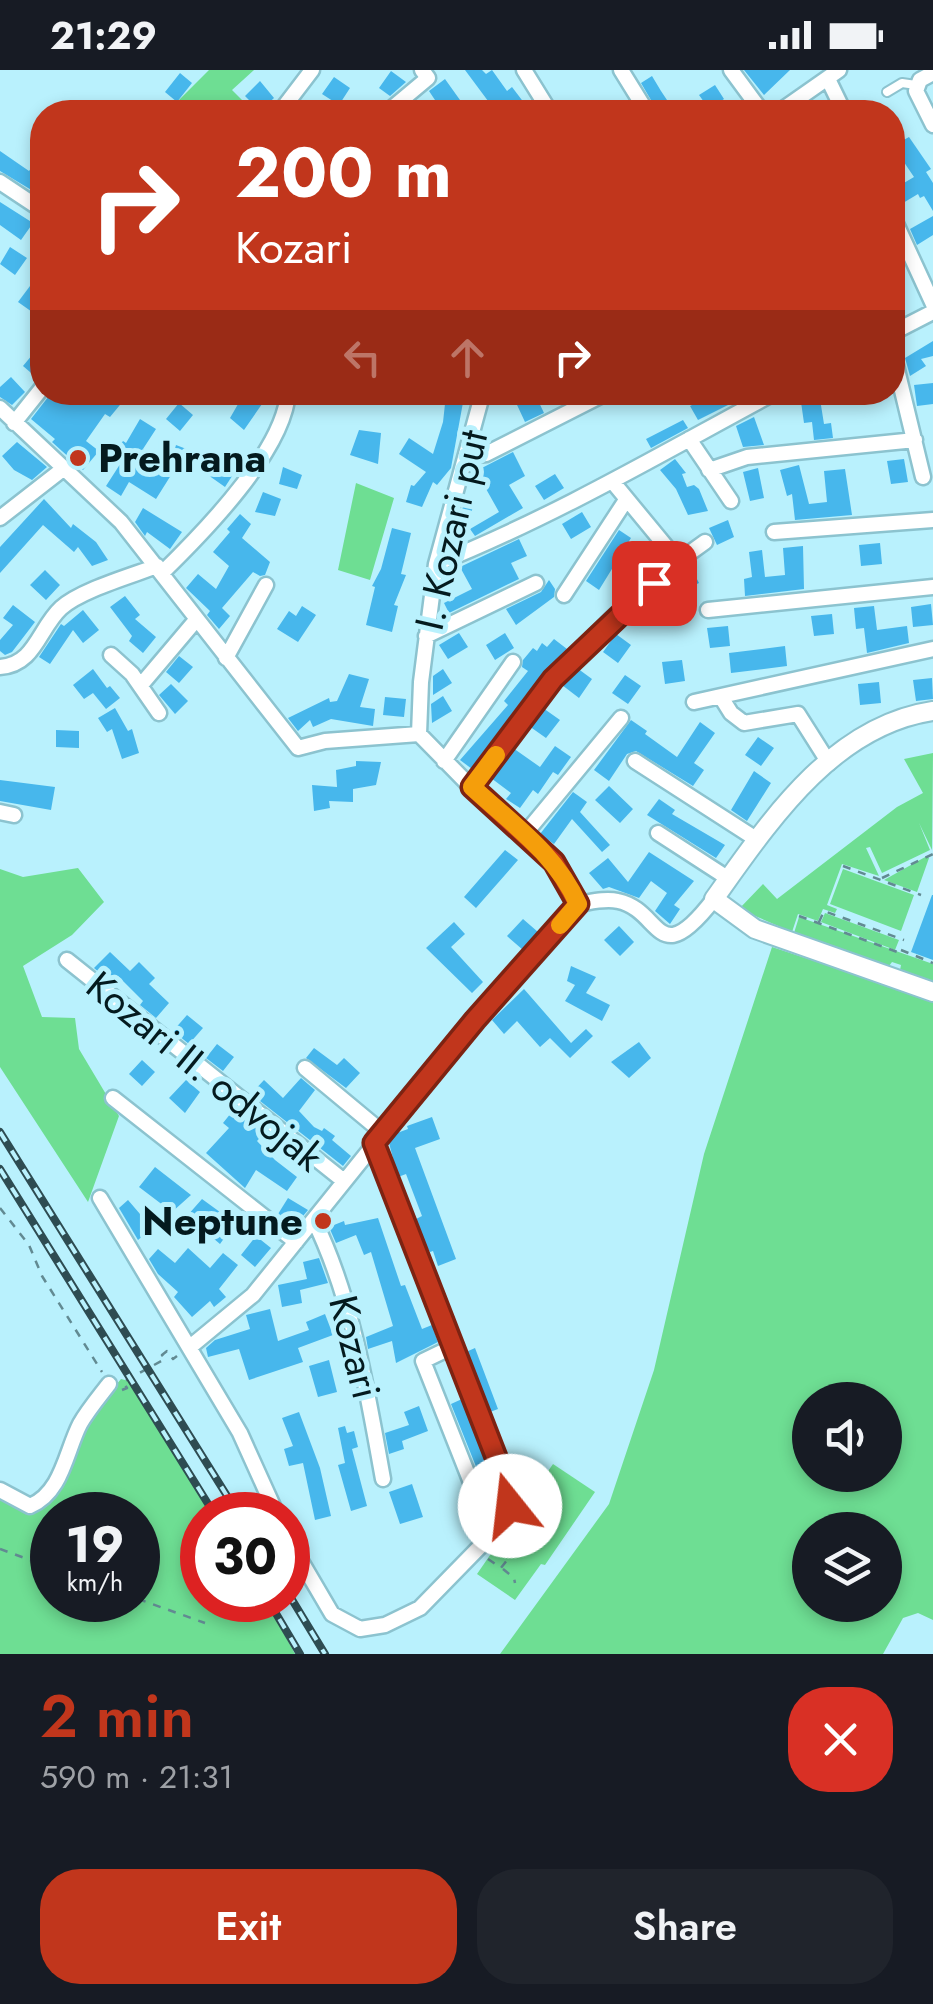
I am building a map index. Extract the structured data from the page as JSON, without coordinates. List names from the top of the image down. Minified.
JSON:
{"streets":{"street":["I. Kozari put","Kozari II. odvojak","Kozari"]},"crossings":[["Kozari II. odvojak","Kozari"]],"places":["Prehrana","Neptune"],"page":{"status":"21:29","turn":["200 m","Kozari"],"speed":"19 km/h","limit":"30","heading":["2 min","590 m · 21:31"],"buttons":["Exit","Share"]}}
